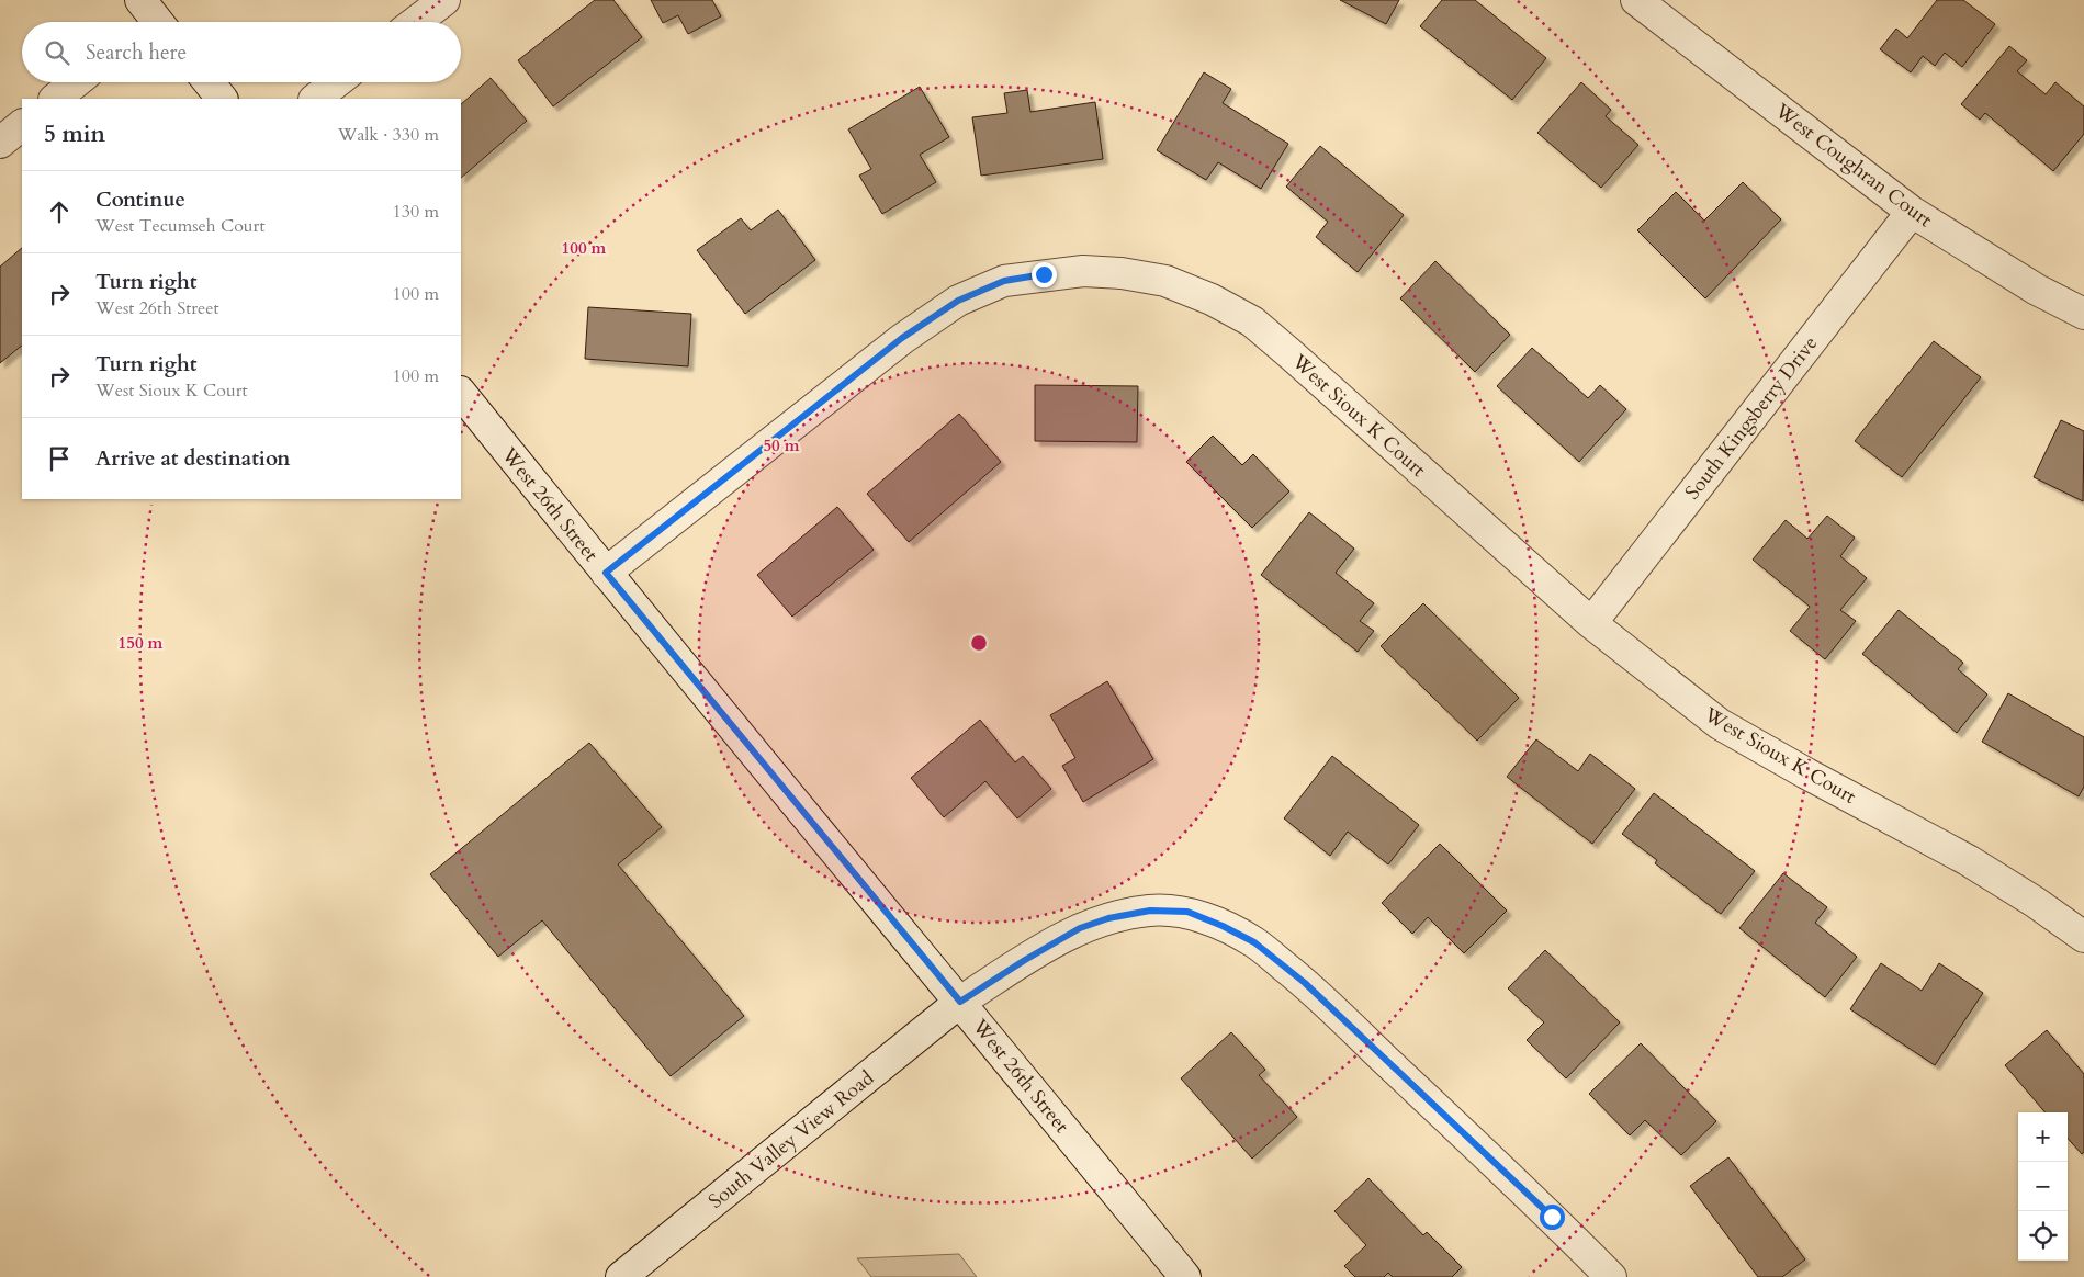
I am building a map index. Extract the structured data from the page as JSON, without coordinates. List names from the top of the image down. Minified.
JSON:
{"streets":{"street":["West Coughran Court","West Sioux K Court","South Kingsberry Drive","West 26th Street","South Valley View Road"]},"crossings":[["West Coughran Court","South Kingsberry Drive"],["West Sioux K Court","South Kingsberry Drive"],["West Sioux K Court","West 26th Street"],["West 26th Street","South Valley View Road"]],"page":{"search":"Search here","heading":["5 min","Walk · 330 m"],"list":[["Continue","West Tecumseh Court","130 m"],["Turn right","West 26th Street","100 m"],["Turn right","West Sioux K Court","100 m"],"Arrive at destination"],"map_buttons":["+","−"]},"rings":["100 m","50 m","150 m"]}
